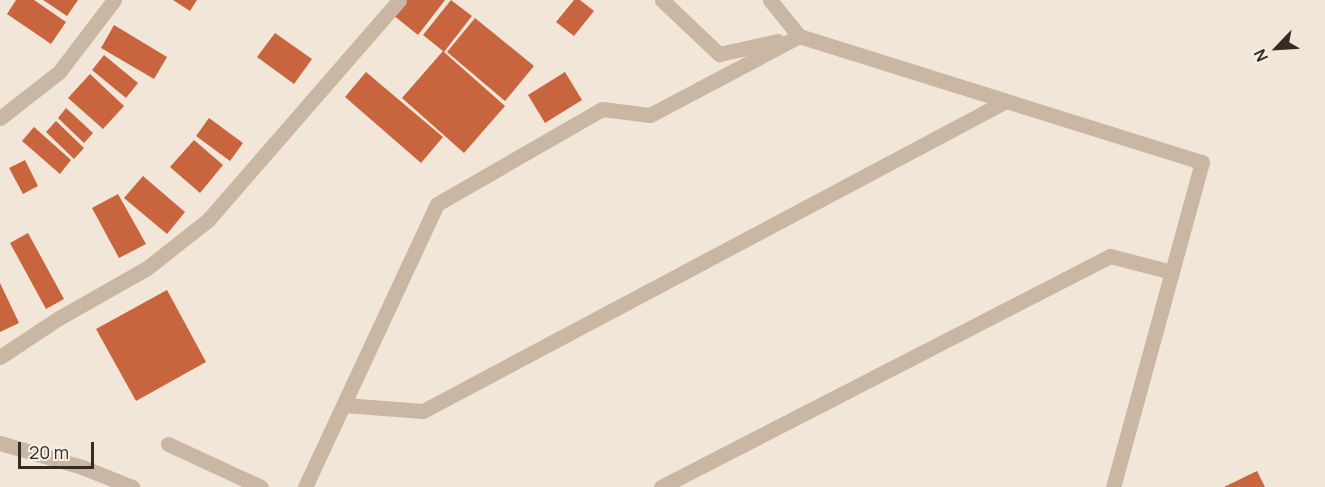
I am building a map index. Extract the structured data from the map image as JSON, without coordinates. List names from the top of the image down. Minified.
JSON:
{"scale_bar":"20 m","north":"bottom left"}
